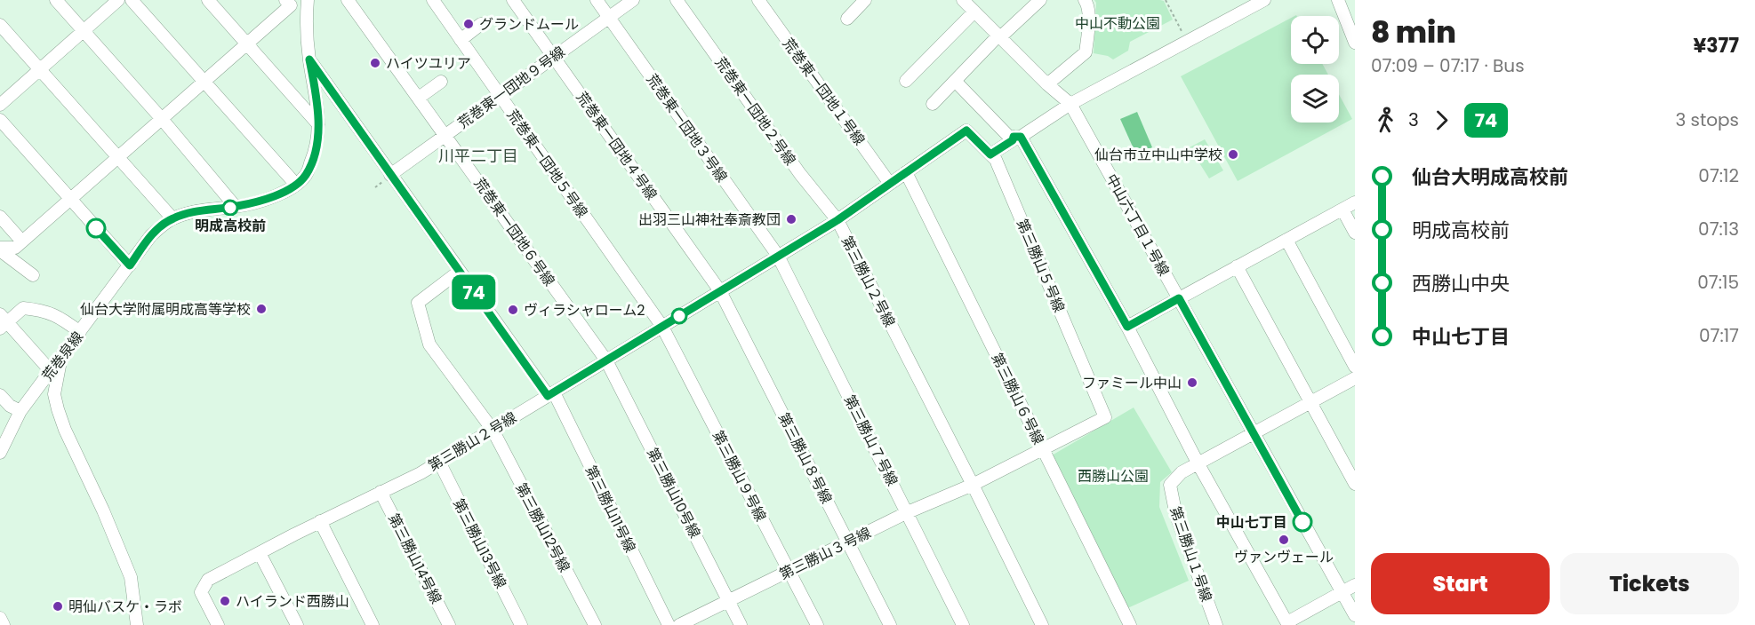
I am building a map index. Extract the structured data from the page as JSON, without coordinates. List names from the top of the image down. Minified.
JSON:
{"streets":{"street":["荒巻東一団地９号線","荒巻東一団地１号線","荒巻東一団地２号線","荒巻東一団地３号線","荒巻東一団地４号線","荒巻東一団地５号線","中山六丁目１号線","荒巻東一団地６号線","第三勝山５号線","第三勝山２号線","荒巻泉線","第三勝山６号線","第三勝山７号線","第三勝山８号線","第三勝山９号線","第三勝山10号線","第三勝山11号線","第三勝山12号線","第三勝山13号線","第三勝山３号線","第三勝山１号線","第三勝山14号線"]},"crossings":[["荒巻東一団地９号線","荒巻東一団地３号線"],["荒巻東一団地９号線","荒巻東一団地４号線"],["荒巻東一団地９号線","荒巻東一団地５号線"],["荒巻東一団地９号線","荒巻東一団地６号線"],["荒巻東一団地９号線","第三勝山11号線"],["荒巻東一団地１号線","第三勝山５号線"],["荒巻東一団地２号線","第三勝山５号線"],["荒巻東一団地２号線","第三勝山２号線"],["荒巻東一団地３号線","第三勝山２号線"],["荒巻東一団地３号線","第三勝山７号線"],["荒巻東一団地４号線","第三勝山２号線"],["荒巻東一団地４号線","第三勝山８号線"],["荒巻東一団地５号線","第三勝山２号線"],["荒巻東一団地５号線","第三勝山９号線"],["荒巻東一団地６号線","第三勝山２号線"],["荒巻東一団地６号線","第三勝山10号線"],["第三勝山５号線","第三勝山２号線"],["第三勝山５号線","第三勝山６号線"],["第三勝山５号線","第三勝山３号線"],["第三勝山２号線","第三勝山７号線"],["第三勝山２号線","第三勝山８号線"],["第三勝山２号線","第三勝山９号線"],["第三勝山２号線","第三勝山10号線"],["第三勝山２号線","第三勝山11号線"],["第三勝山２号線","第三勝山12号線"],["第三勝山２号線","第三勝山13号線"],["第三勝山２号線","第三勝山３号線"],["第三勝山２号線","第三勝山14号線"],["第三勝山７号線","第三勝山３号線"],["第三勝山８号線","第三勝山３号線"],["第三勝山９号線","第三勝山３号線"],["第三勝山10号線","第三勝山３号線"],["第三勝山11号線","第三勝山12号線"]],"districts":["川平二丁目"],"parks":["中山不動公園","西勝山公園"],"places":["グランドムール","ハイツユリア","仙台市立中山中学校","明成高校前","出羽三山神社奉斎教団","仙台大学附属明成高等学校","ヴィラシャローム2","ファミール中山","中山七丁目","ヴァンヴェール","ハイランド西勝山","明仙バスケ・ラボ"],"lines":["bus line 74"],"page":{"on_map":"74","heading":["8 min","07:09 – 07:17 · Bus","¥377"],"legs":["3","74","3 stops"],"list":[{"name":"仙台大明成高校前","value":"07:12"},{"name":"明成高校前","value":"07:13"},{"name":"西勝山中央","value":"07:15"},{"name":"中山七丁目","value":"07:17"}],"buttons":["Start","Tickets"]}}
